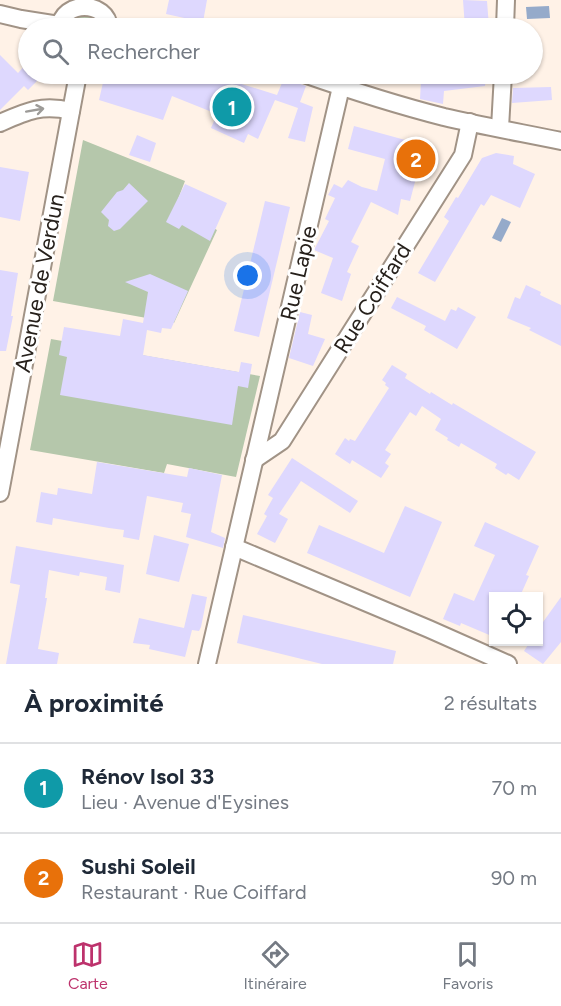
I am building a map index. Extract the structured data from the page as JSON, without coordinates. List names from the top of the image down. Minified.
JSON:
{"streets":{"street":["Rue Lapie","Avenue de Verdun","Rue Coiffard"]},"crossings":[["Rue Lapie","Rue Coiffard"]],"page":{"search":"Rechercher","pins":["1","2"],"heading":["À proximité","2 résultats"],"list":[{"mark":"1","name":"Rénov Isol 33","note":"Lieu · Avenue d'Eysines","value":"70 m"},{"mark":"2","name":"Sushi Soleil","note":"Restaurant · Rue Coiffard","value":"90 m"}],"nav":["Carte","Itinéraire","Favoris"]}}
